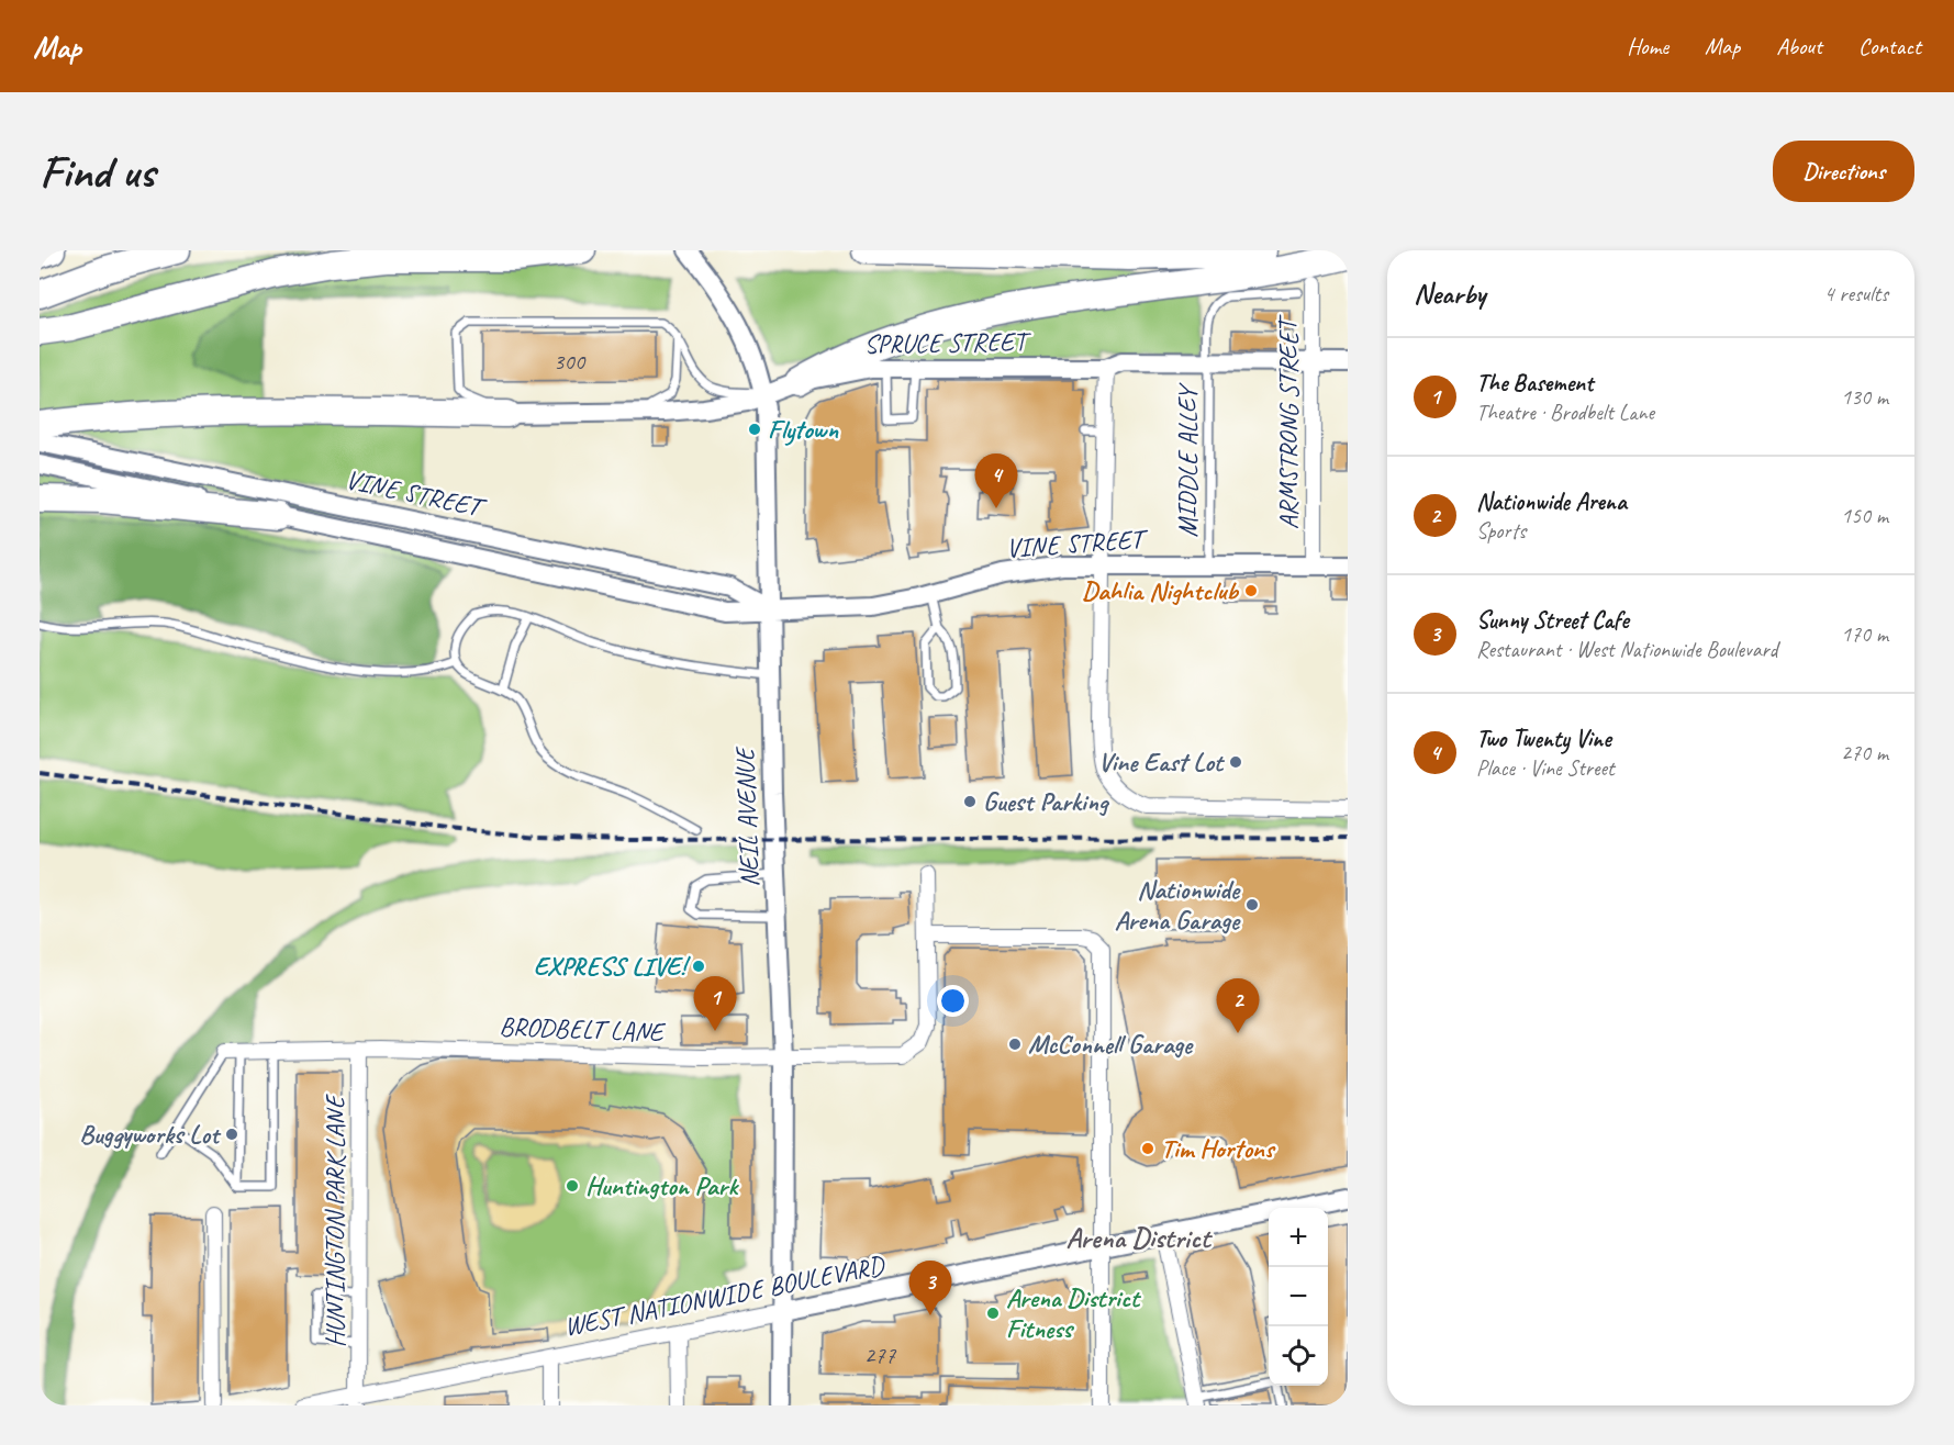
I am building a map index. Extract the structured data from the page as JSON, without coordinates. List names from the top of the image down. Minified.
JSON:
{"streets":{"street":["SPRUCE STREET","ARMSTRONG STREET","VINE STREET","NEIL AVENUE","BRODBELT LANE","HUNTINGTON PARK LANE","WEST NATIONWIDE BOULEVARD"],"lane":["MIDDLE ALLEY"]},"crossings":[["SPRUCE STREET","ARMSTRONG STREET"],["SPRUCE STREET","MIDDLE ALLEY"],["SPRUCE STREET","NEIL AVENUE"],["ARMSTRONG STREET","VINE STREET"],["MIDDLE ALLEY","VINE STREET"],["VINE STREET","NEIL AVENUE"],["NEIL AVENUE","BRODBELT LANE"],["NEIL AVENUE","WEST NATIONWIDE BOULEVARD"],["BRODBELT LANE","HUNTINGTON PARK LANE"],["HUNTINGTON PARK LANE","WEST NATIONWIDE BOULEVARD"]],"districts":["Arena District"],"places":["Flytown","Dahlia Nightclub","Vine East Lot","Guest Parking","Nationwide Arena Garage","EXPRESS LIVE!","McConnell Garage","Buggyworks Lot","Tim Hortons","Huntington Park","Arena District Fitness"],"house_numbers":["300","277"],"page":{"header":"Map","nav":["Home","Map","About","Contact"],"buttons":"Directions","title":"Find us","heading":["Nearby","4 results"],"list":[{"mark":"1","name":"The Basement","note":"Theatre · Brodbelt Lane","value":"130 m"},{"mark":"2","name":"Nationwide Arena","note":"Sports","value":"150 m"},{"mark":"3","name":"Sunny Street Cafe","note":"Restaurant · West Nationwide Boulevard","value":"170 m"},{"mark":"4","name":"Two Twenty Vine","note":"Place · Vine Street","value":"270 m"}],"pins":["4","1","2","3"],"map_buttons":["+","−"]}}
